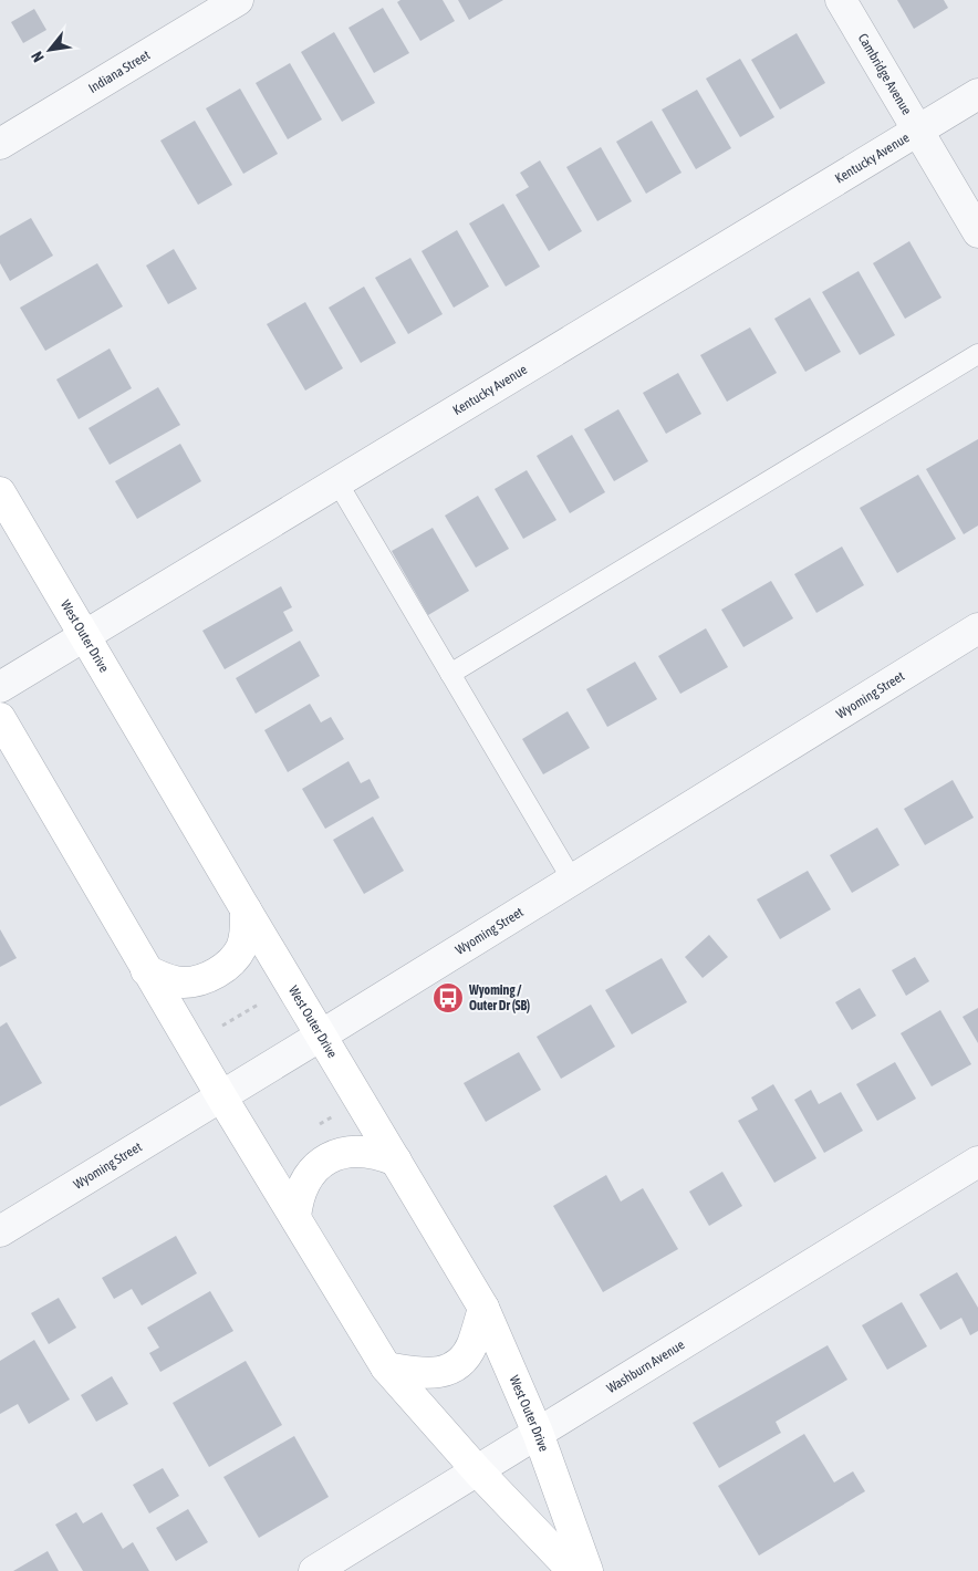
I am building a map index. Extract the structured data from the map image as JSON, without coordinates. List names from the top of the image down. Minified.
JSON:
{"streets":{"main road":["West Outer Drive"],"street":["Indiana Street","Cambridge Avenue","Kentucky Avenue","Wyoming Street","Washburn Avenue"]},"crossings":[["Cambridge Avenue","Kentucky Avenue"],["Kentucky Avenue","West Outer Drive"],["West Outer Drive","Wyoming Street"],["West Outer Drive","Washburn Avenue"]],"places":{"bus stop":["Wyoming / Outer Dr (SB)"]},"north":"bottom left"}
